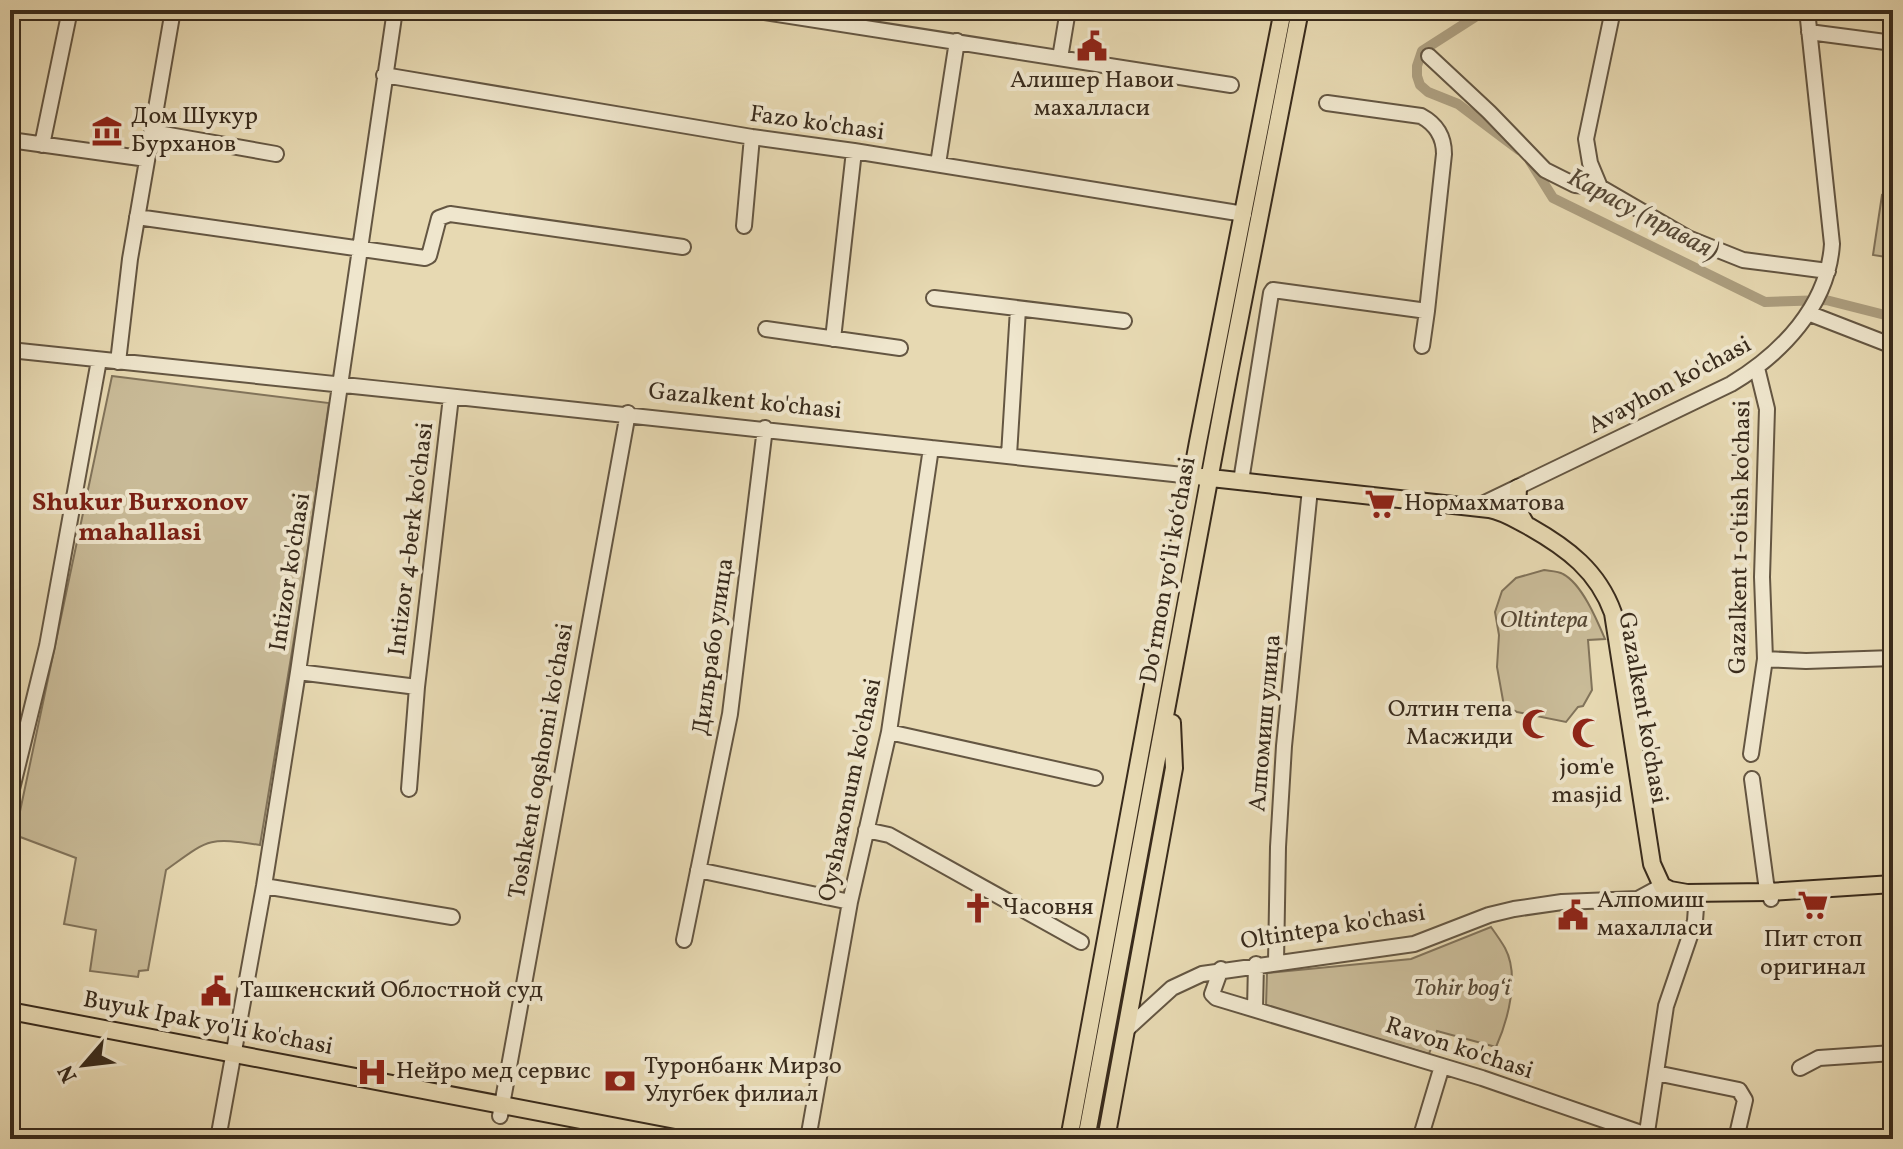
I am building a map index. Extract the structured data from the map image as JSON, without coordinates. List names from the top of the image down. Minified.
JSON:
{"streets":{"main road":["Gazalkent ko'chasi","Do‘rmon yo‘li ko‘chasi","Oltintepa ko'chasi","Buyuk Ipak yo'li ko'chasi"],"street":["Fazo ko'chasi","Avayhon ko'chasi","Gazalkent 1-o'tish ko'chasi","Intizor 4-berk ko'chasi","Intizor ko'chasi","Дильрабо улица","Алпомиш улица","Toshkent oqshomi ko'chasi","Oyshaxonum ko'chasi","Ravon ko'chasi"]},"crossings":[["Fazo ko'chasi","Do‘rmon yo‘li ko‘chasi"],["Fazo ko'chasi","Intizor ko'chasi"],["Avayhon ko'chasi","Gazalkent ko'chasi"],["Avayhon ko'chasi","Gazalkent 1-o'tish ko'chasi"],["Gazalkent ko'chasi","Intizor 4-berk ko'chasi"],["Gazalkent ko'chasi","Do‘rmon yo‘li ko‘chasi"],["Gazalkent ko'chasi","Intizor ko'chasi"],["Gazalkent ko'chasi","Дильрабо улица"],["Gazalkent ko'chasi","Алпомиш улица"],["Gazalkent ko'chasi","Toshkent oqshomi ko'chasi"],["Gazalkent ko'chasi","Oyshaxonum ko'chasi"],["Gazalkent ko'chasi","Oltintepa ko'chasi"],["Intizor 4-berk ko'chasi","Intizor ko'chasi"],["Intizor ko'chasi","Buyuk Ipak yo'li ko'chasi"],["Алпомиш улица","Oltintepa ko'chasi"],["Toshkent oqshomi ko'chasi","Buyuk Ipak yo'li ko'chasi"],["Oltintepa ko'chasi","Ravon ko'chasi"]],"districts":["Shukur Burxonov mahallasi"],"water":["Карасу (правая)"],"parks":["Oltintepa","Tohir bog‘i"],"places":{"public building":["Алишер Навои махалласи","Алпомиш махалласи","Ташкенский Облостной суд"],"museum":["Дом Шукур Бурханов"],"supermarket":["Нормахматова","Пит стоп оригинал"],"mosque":["Олтин тепа Масжиди","jom'e masjid"],"church":["Часовня"],"hospital":["Нейро мед сервис"],"bank":["Туронбанк Мирзо Улугбек филиал"]},"north":"bottom left"}
